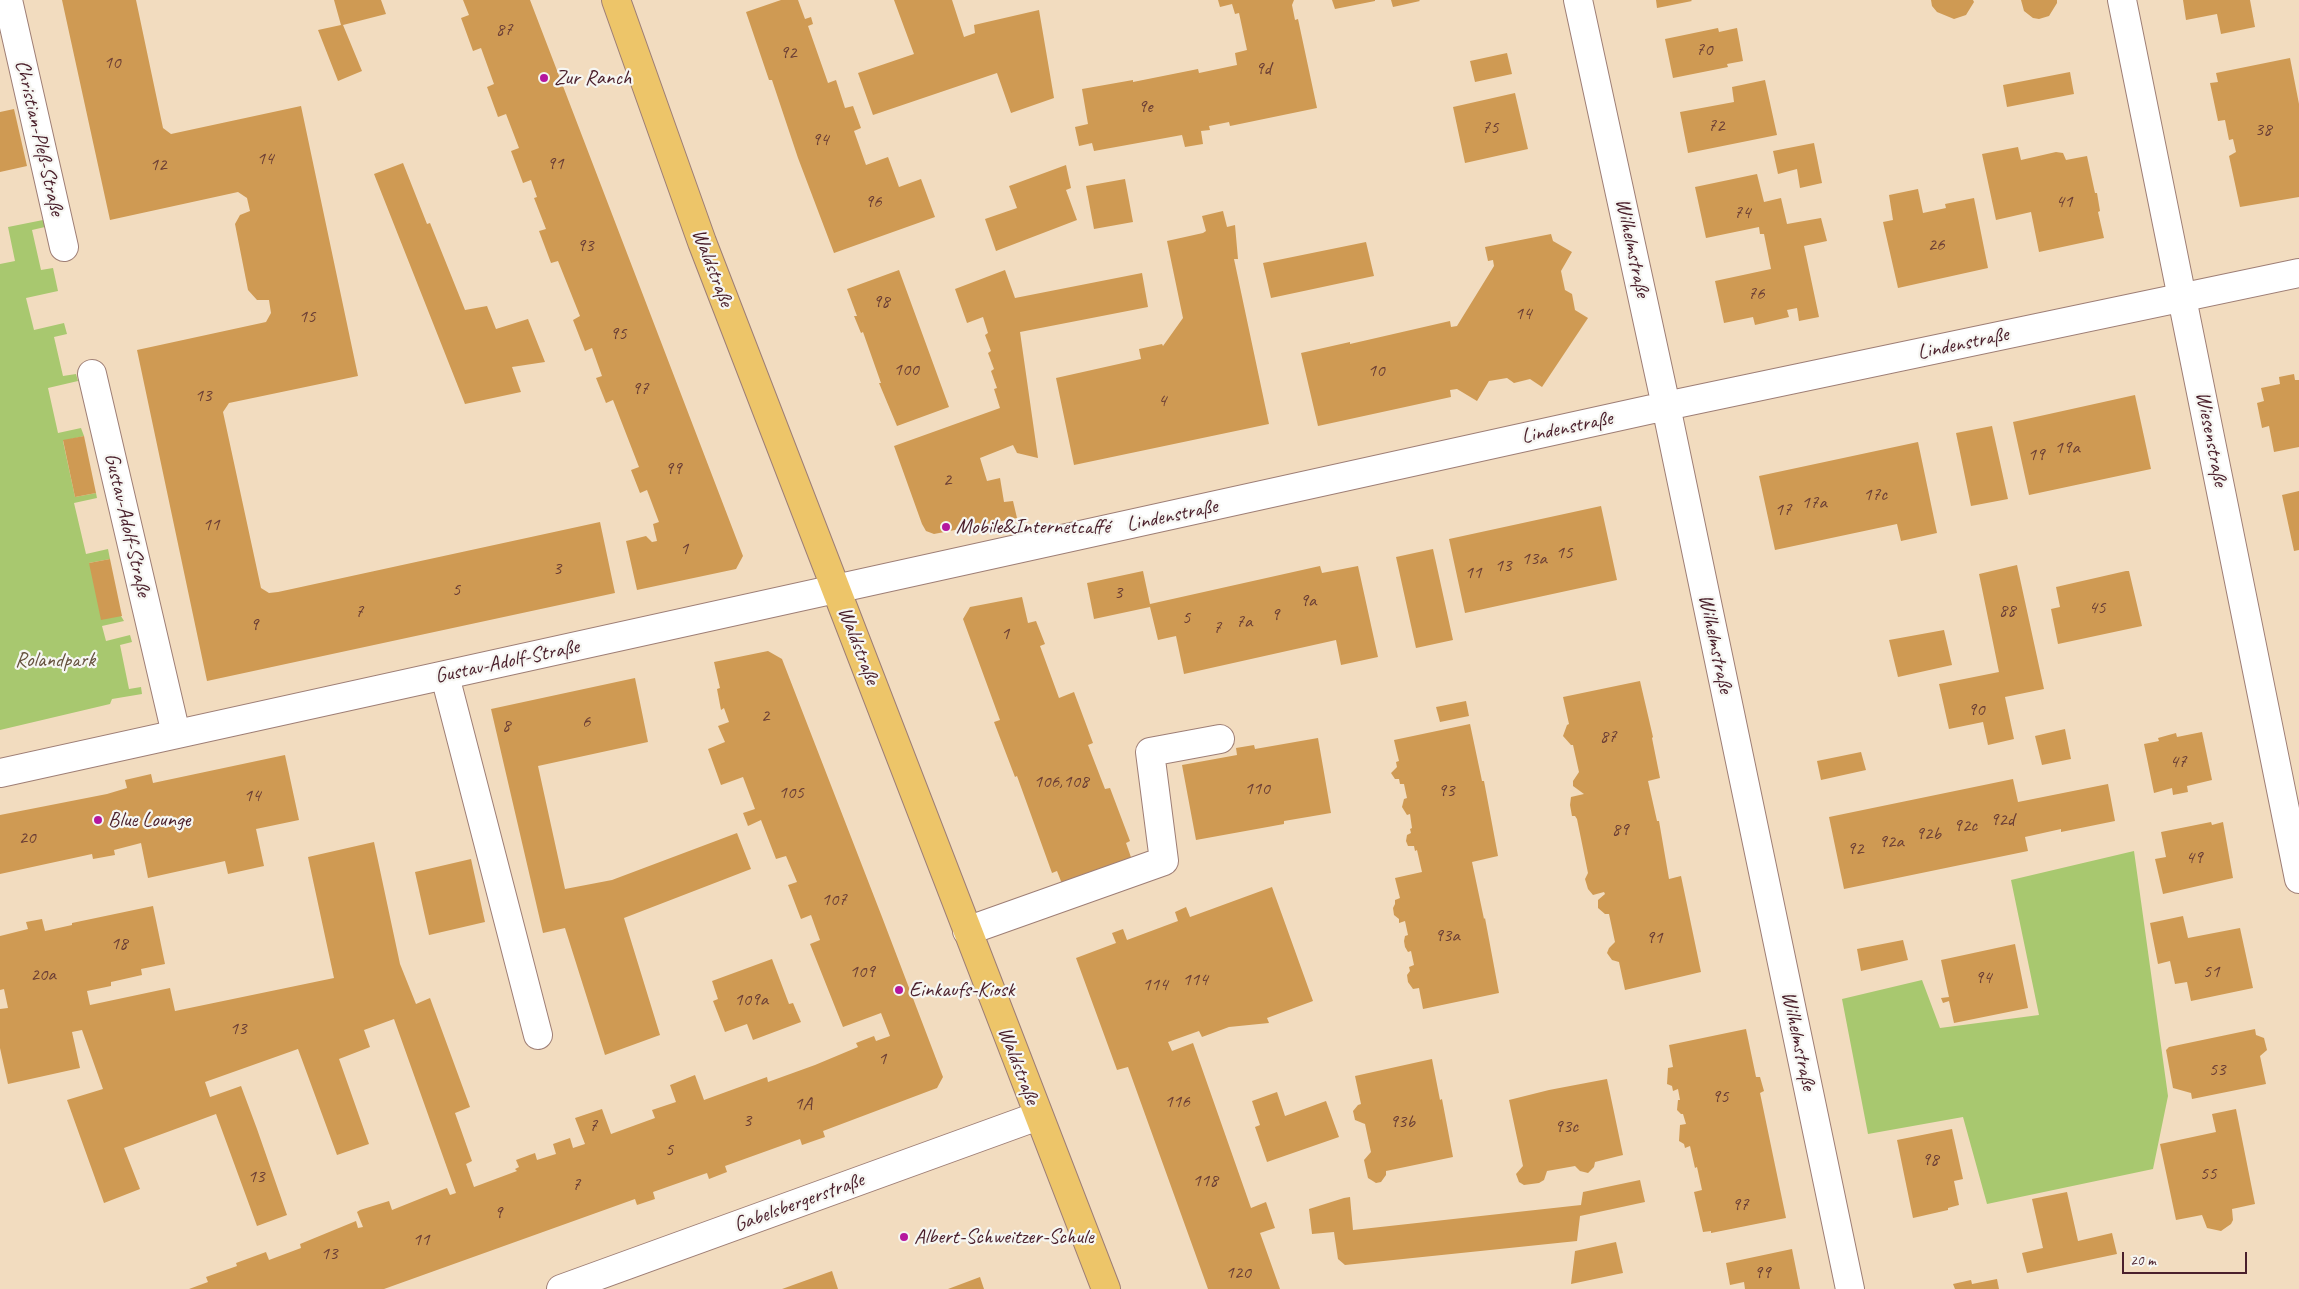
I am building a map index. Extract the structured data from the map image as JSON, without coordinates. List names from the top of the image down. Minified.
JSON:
{"streets":{"main road":["Waldstraße"],"street":["Christian-Pleß-Straße","Wilhelmstraße","Lindenstraße","Wiesenstraße","Gustav-Adolf-Straße","Gabelsbergerstraße"]},"crossings":[["Wilhelmstraße","Lindenstraße"],["Waldstraße","Lindenstraße"],["Waldstraße","Gustav-Adolf-Straße"],["Waldstraße","Gabelsbergerstraße"],["Lindenstraße","Wiesenstraße"],["Lindenstraße","Gustav-Adolf-Straße"]],"parks":["Rolandpark"],"places":["Zur Ranch","Mobile&Internetcaffé","Blue Lounge","Einkaufs-Kiosk","Albert-Schweitzer-Schule"],"house_numbers":["87","70","92","10","9d","9e","72","75","38","94","14","91","12","96","41","74","26","93","76","98","14","15","95","100","10","97","13","4","19a","19","99","2","17c","17a","17","11","1","15","13a","13","3","11","5","3","9a","45","88","7","9","5","7a","9","7","1","90","2","6","8","87","47","106,108","110","93","105","14","92d","92c","89","92b","20","92a","92","49","107","93a","91","18","109","51","20a","94","114","114","109a","13","1","53","95","116","1A","3","93b","7","93c","5","98","55","13","118","7","97","9","11","13","120","99"],"scale_bar":"20 m"}
